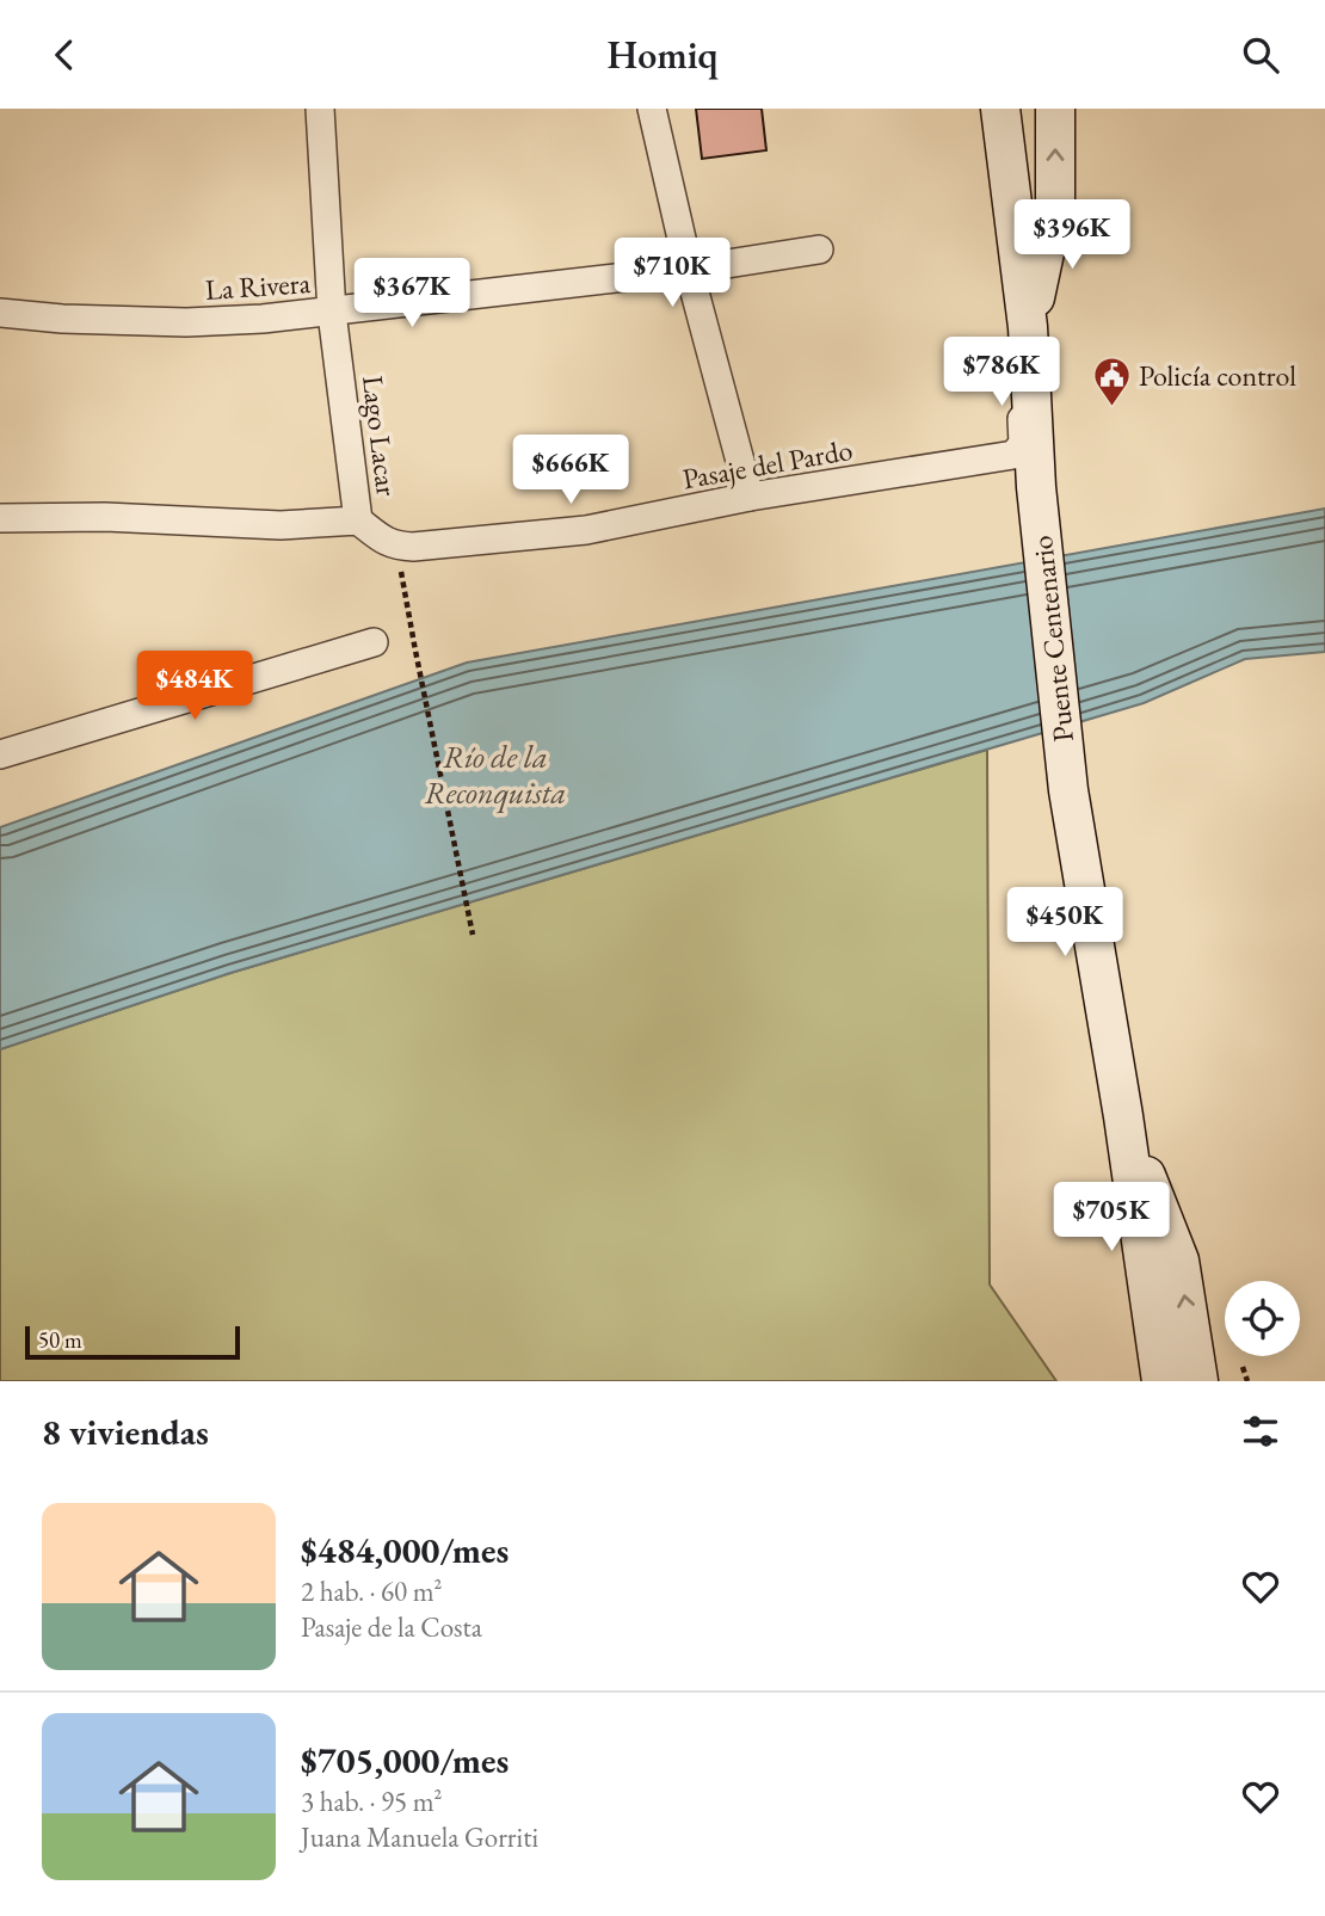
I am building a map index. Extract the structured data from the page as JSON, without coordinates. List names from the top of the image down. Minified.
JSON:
{"streets":{"main road":["Puente Centenario"],"street":["La Rivera","Lago Lacar","Pasaje del Pardo"]},"crossings":[["La Rivera","Lago Lacar"],["Pasaje del Pardo","Puente Centenario"]],"water":["Río de la Reconquista"],"places":{"public building":["Policía control"]},"scale_bar":"50 m","page":{"header":"Homiq","price":["$396K","$710K","$367K","$786K","$666K","$484K","$450K","$705K"],"scale":"50 m","heading":"8 viviendas","list":[{"name":"$484,000/mes","note":"2 hab. · 60 m² · Pasaje de la Costa"},{"name":"$705,000/mes","note":"3 hab. · 95 m² · Juana Manuela Gorriti"}]}}
